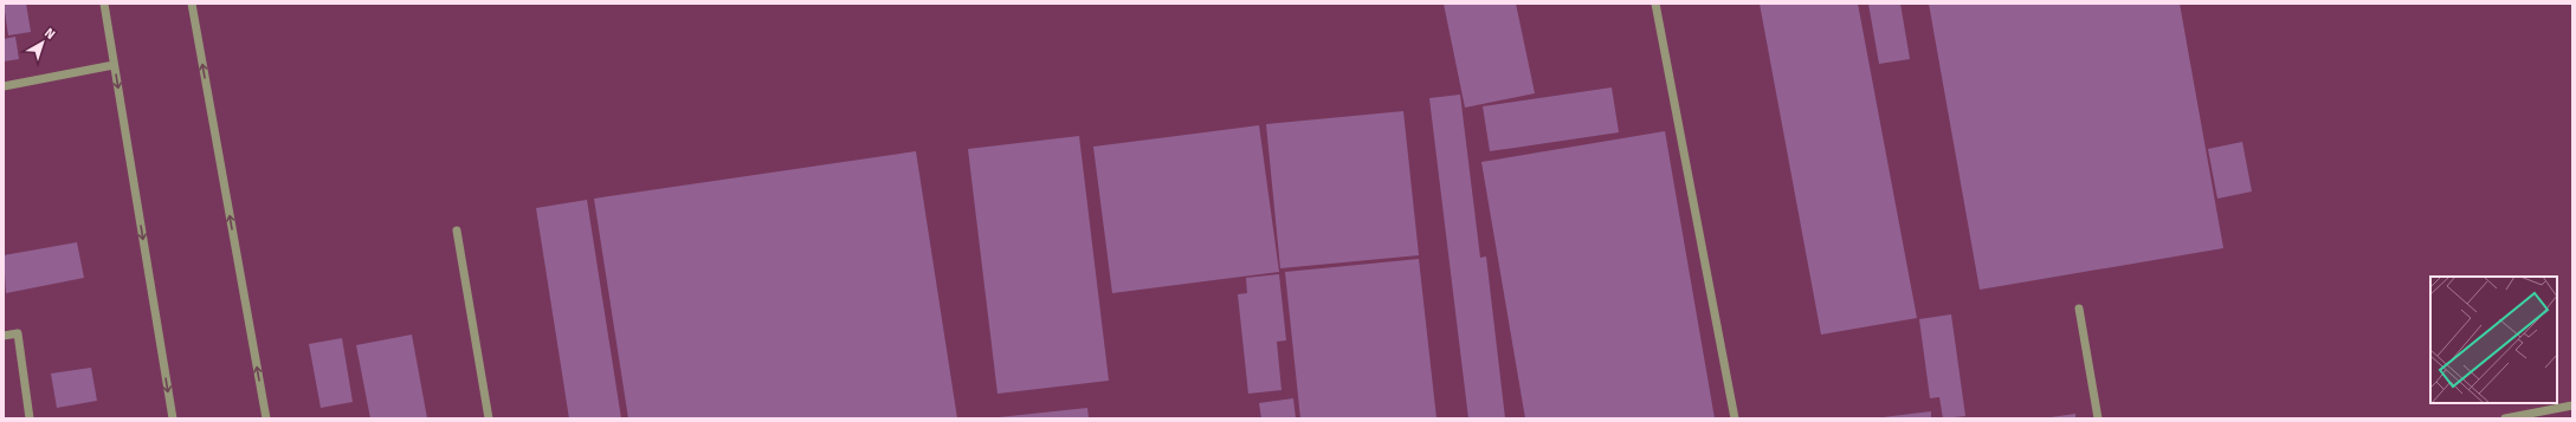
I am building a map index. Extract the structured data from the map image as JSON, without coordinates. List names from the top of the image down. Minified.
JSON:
{"north":"top right"}
